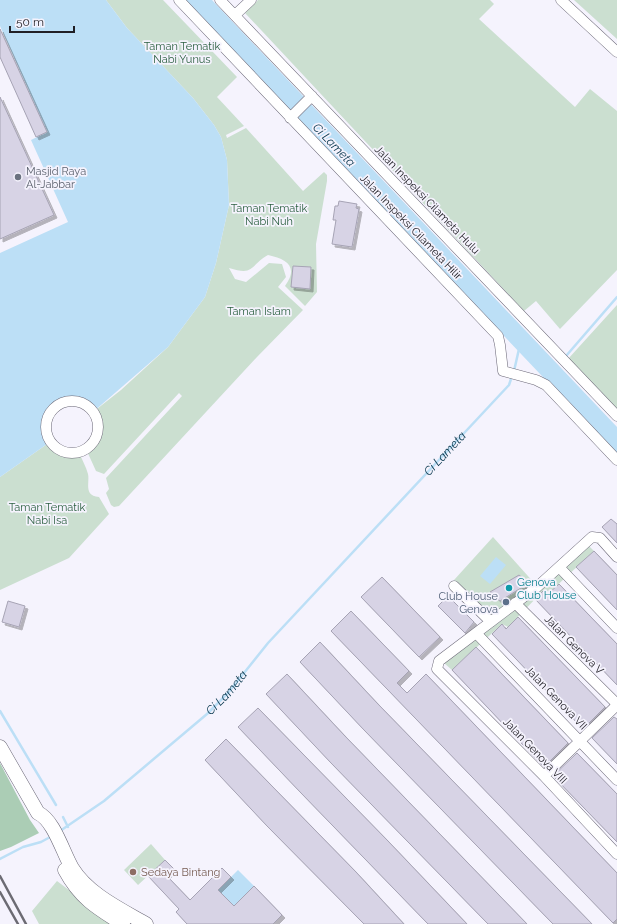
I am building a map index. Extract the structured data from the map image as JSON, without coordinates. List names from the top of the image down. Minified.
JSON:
{"streets":{"street":["Jalan Inspeksi Cilameta Hulu","Jalan Inspeksi Cilameta Hilir","Jalan Genova V","Jalan Genova VII","Jalan Genova VIII"]},"crossings":[["Jalan Genova VII","Jalan Genova VIII"]],"water":["Ci Lameta"],"parks":["Taman Tematik Nabi Yunus","Taman Tematik Nabi Nuh","Taman Islam","Taman Tematik Nabi Isa"],"places":["Masjid Raya Al-Jabbar","Genova Club House","Club House Genova","Sedaya Bintang"],"scale_bar":"50 m"}
